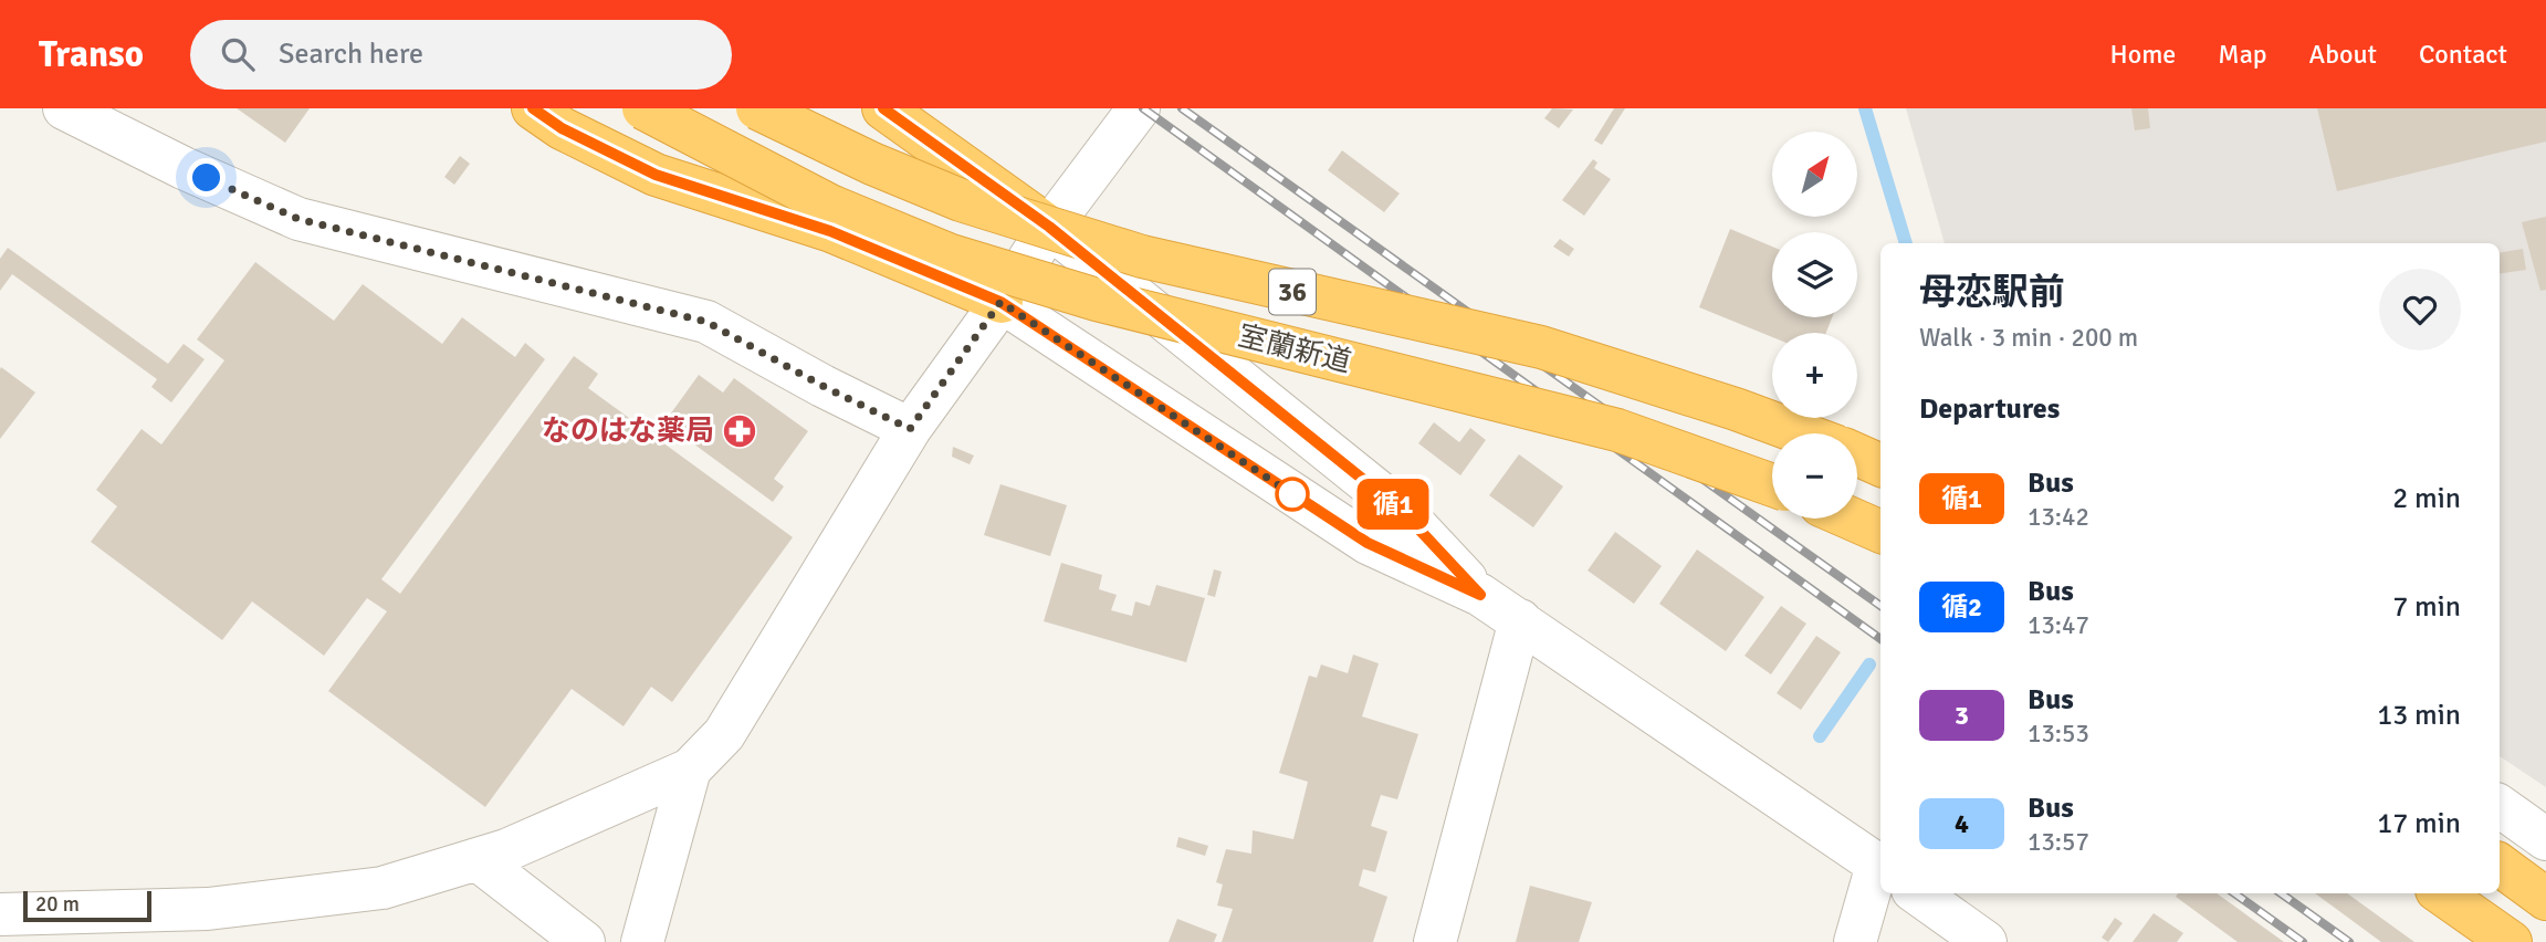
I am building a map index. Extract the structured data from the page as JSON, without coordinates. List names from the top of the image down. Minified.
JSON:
{"streets":{"highway":["36","室蘭新道"]},"places":{"pharmacy":["なのはな薬局"]},"lines":["bus line 循1"],"scale_bar":"20 m","north":"top right","page":{"header":"Transo","search":"Search here","nav":["Home","Map","About","Contact"],"on_map":"循1","map_buttons":["+","−"],"heading":[["母恋駅前","Walk · 3 min · 200 m"],"Departures"],"list":[{"mark":"循1","name":"Bus","note":"13:42","value":"2 min"},{"mark":"循2","name":"Bus","note":"13:47","value":"7 min"},{"mark":"3","name":"Bus","note":"13:53","value":"13 min"},{"mark":"4","name":"Bus","note":"13:57","value":"17 min"}],"scale":"20 m"}}
